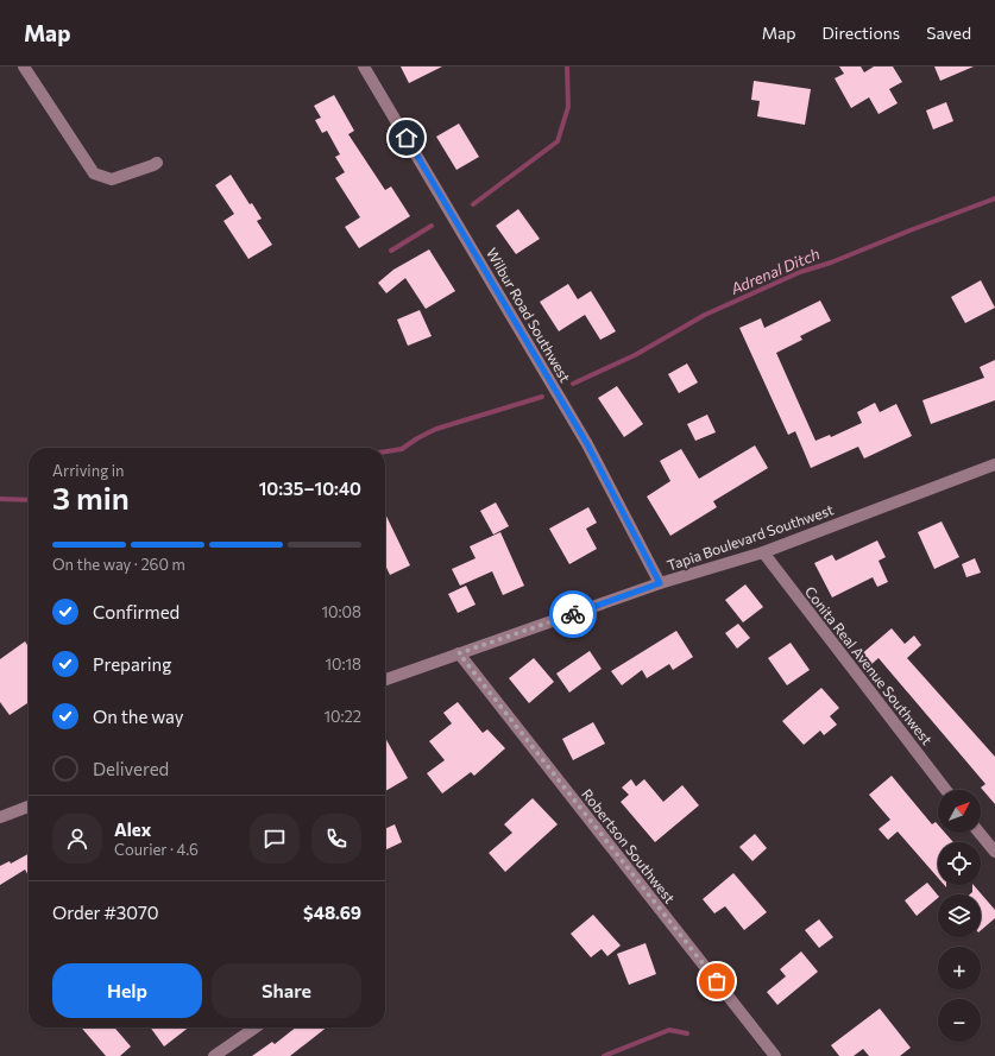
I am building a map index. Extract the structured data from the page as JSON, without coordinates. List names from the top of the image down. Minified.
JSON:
{"streets":{"street":["Wilbur Road Southwest","Tapia Boulevard Southwest","Conita Real Avenue Southwest","Robertson Southwest"]},"crossings":[["Wilbur Road Southwest","Tapia Boulevard Southwest"],["Tapia Boulevard Southwest","Conita Real Avenue Southwest"],["Tapia Boulevard Southwest","Robertson Southwest"]],"water":["Adrenal Ditch"],"north":"top right","page":{"header":"Map","nav":["Map","Directions","Saved"],"heading":["3 min","Arriving in","10:35–10:40"],"panel":["Alex","Courier · 4.6","Order #3070","$48.69"],"bar":"On the way · 260 m","list":[["Confirmed","10:08"],["Preparing","10:18"],["On the way","10:22"],"Delivered"],"map_buttons":["+","−"],"buttons":["Help","Share"]}}
